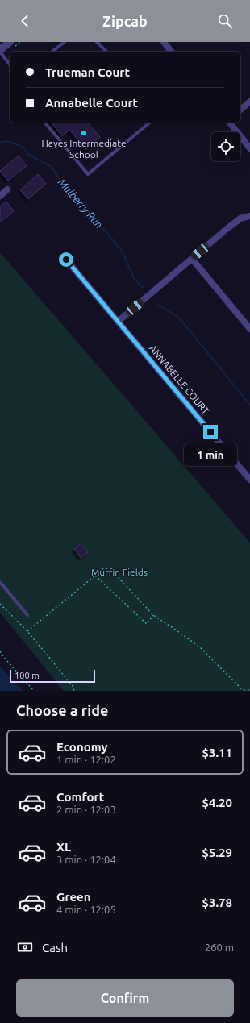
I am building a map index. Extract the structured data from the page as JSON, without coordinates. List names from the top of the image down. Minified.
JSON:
{"streets":{"street":["ANNABELLE COURT"]},"water":["Mulberry Run"],"parks":["Murfin Fields"],"places":["Hayes Intermediate School"],"scale_bar":"100 m","page":{"header":"Zipcab","banner":["Trueman Court","Annabelle Court"],"bubble":"1 min","scale":"100 m","heading":"Choose a ride","list":[{"name":"Economy","note":"1 min · 12:02","value":"$3.11"},{"name":"Comfort","note":"2 min · 12:03","value":"$4.20"},{"name":"XL","note":"3 min · 12:04","value":"$5.29"},{"name":"Green","note":"4 min · 12:05","value":"$3.78"}],"pay":["Cash","260 m"],"buttons":"Confirm"}}
